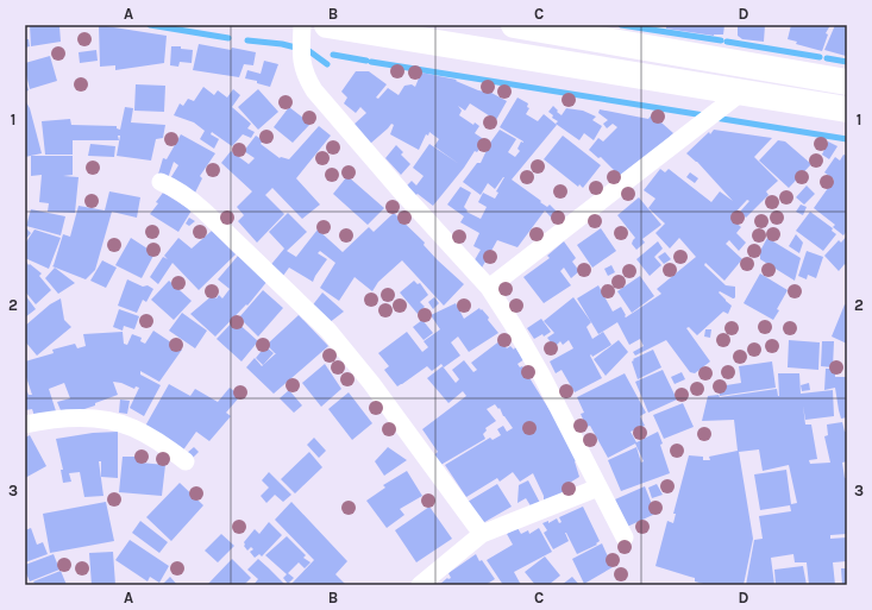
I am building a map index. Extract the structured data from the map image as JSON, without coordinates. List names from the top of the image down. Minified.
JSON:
{"grid":{"columns":["A","B","C","D"],"rows":["1","2","3"]}}
